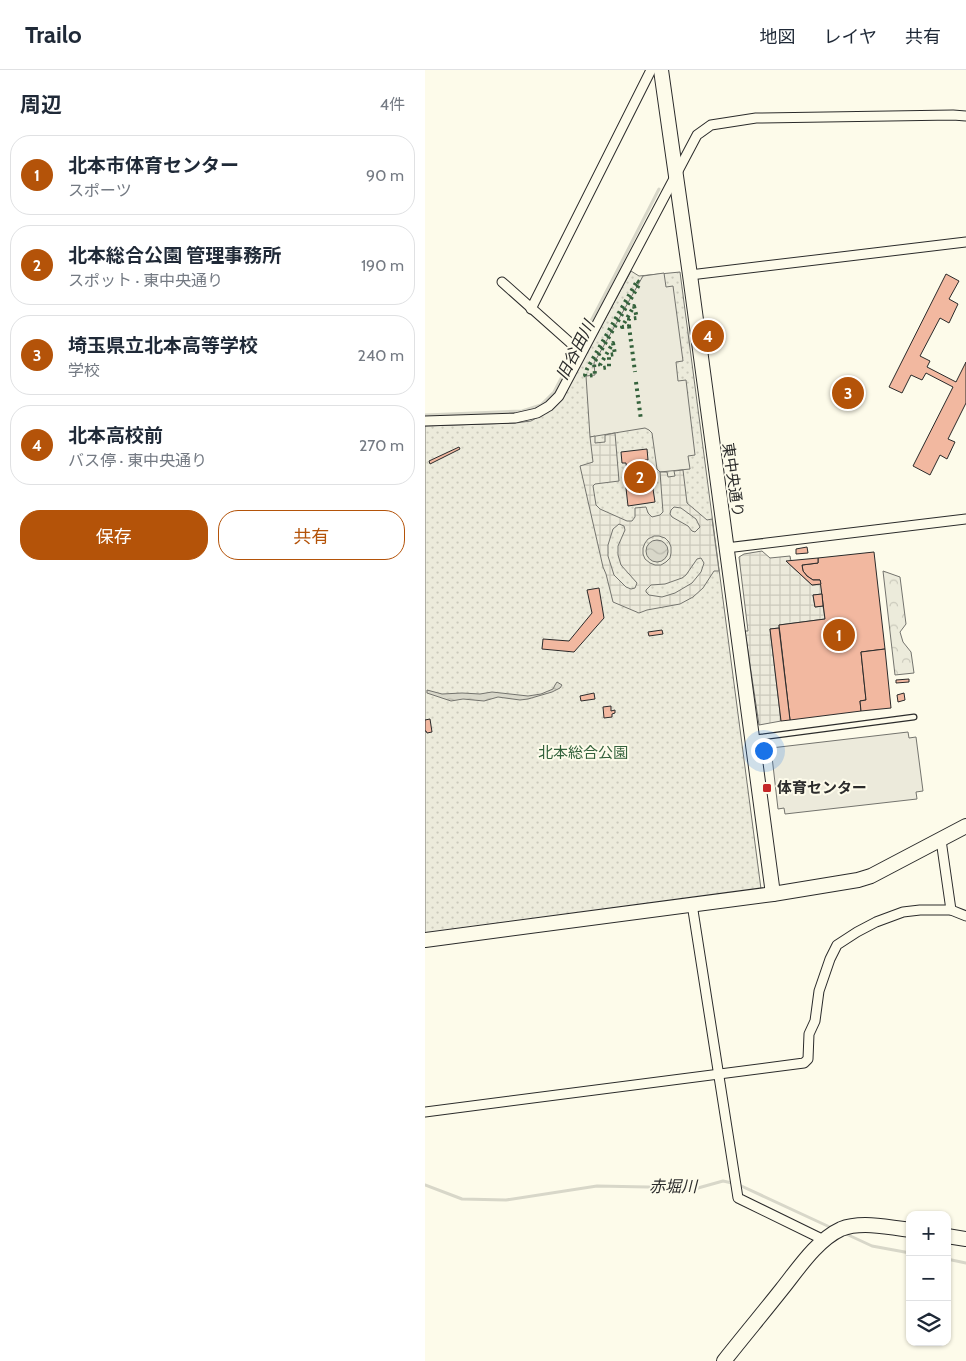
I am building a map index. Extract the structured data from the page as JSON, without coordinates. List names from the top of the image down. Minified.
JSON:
{"streets":{"street":["東中央通り"]},"water":["旧谷田川","赤堀川"],"parks":["北本総合公園"],"places":{"transit":["体育センター"]},"page":{"header":"Trailo","nav":["地図","レイヤ","共有"],"heading":["周辺","4件"],"list":[{"mark":"1","name":"北本市体育センター","note":"スポーツ","value":"90 m"},{"mark":"2","name":"北本総合公園 管理事務所","note":"スポット · 東中央通り","value":"190 m"},{"mark":"3","name":"埼玉県立北本高等学校","note":"学校","value":"240 m"},{"mark":"4","name":"北本高校前","note":"バス停 · 東中央通り","value":"270 m"}],"pins":["4","3","2","1"],"buttons":["保存","共有"],"map_buttons":["+","−"]}}
